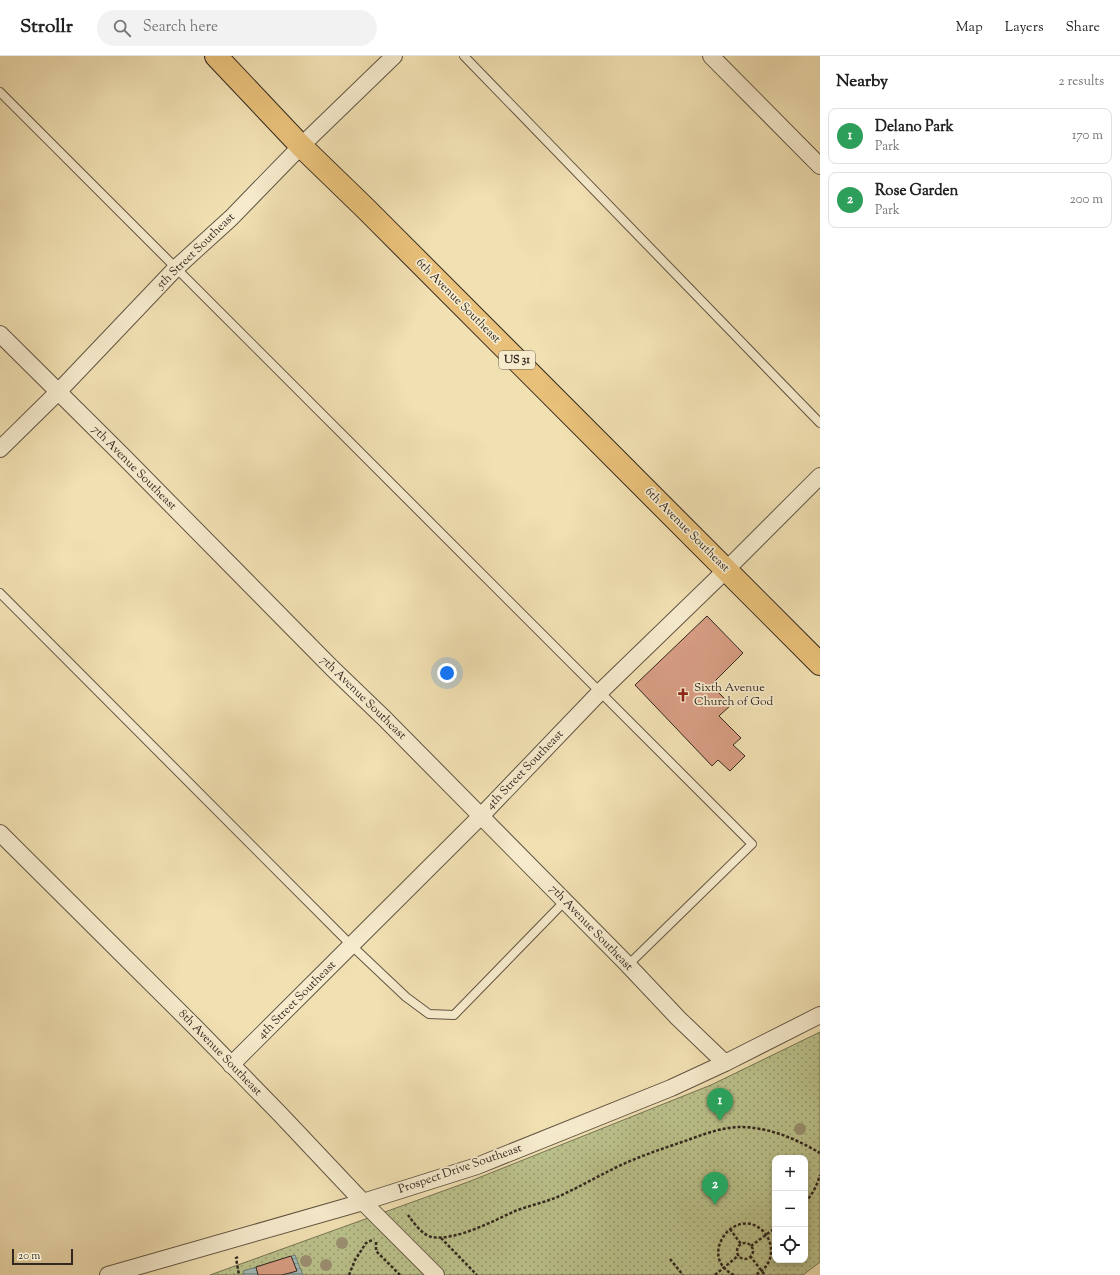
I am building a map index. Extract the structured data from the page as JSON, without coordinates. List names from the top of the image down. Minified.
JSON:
{"streets":{"main road":["6th Avenue Southeast","US 31"],"street":["5th Street Southeast","7th Avenue Southeast","4th Street Southeast","8th Avenue Southeast","Prospect Drive Southeast"]},"crossings":[["5th Street Southeast","6th Avenue Southeast"],["5th Street Southeast","7th Avenue Southeast"],["6th Avenue Southeast","4th Street Southeast"],["7th Avenue Southeast","4th Street Southeast"],["7th Avenue Southeast","Prospect Drive Southeast"],["4th Street Southeast","8th Avenue Southeast"],["8th Avenue Southeast","Prospect Drive Southeast"]],"places":{"church":["Sixth Avenue Church of God"]},"scale_bar":"20 m","page":{"header":"Strollr","search":"Search here","nav":["Map","Layers","Share"],"heading":["Nearby","2 results"],"list":[{"mark":"1","name":"Delano Park","note":"Park","value":"170 m"},{"mark":"2","name":"Rose Garden","note":"Park","value":"200 m"}],"pins":["1","2"],"map_buttons":["+","−"],"scale":"20 m"}}
